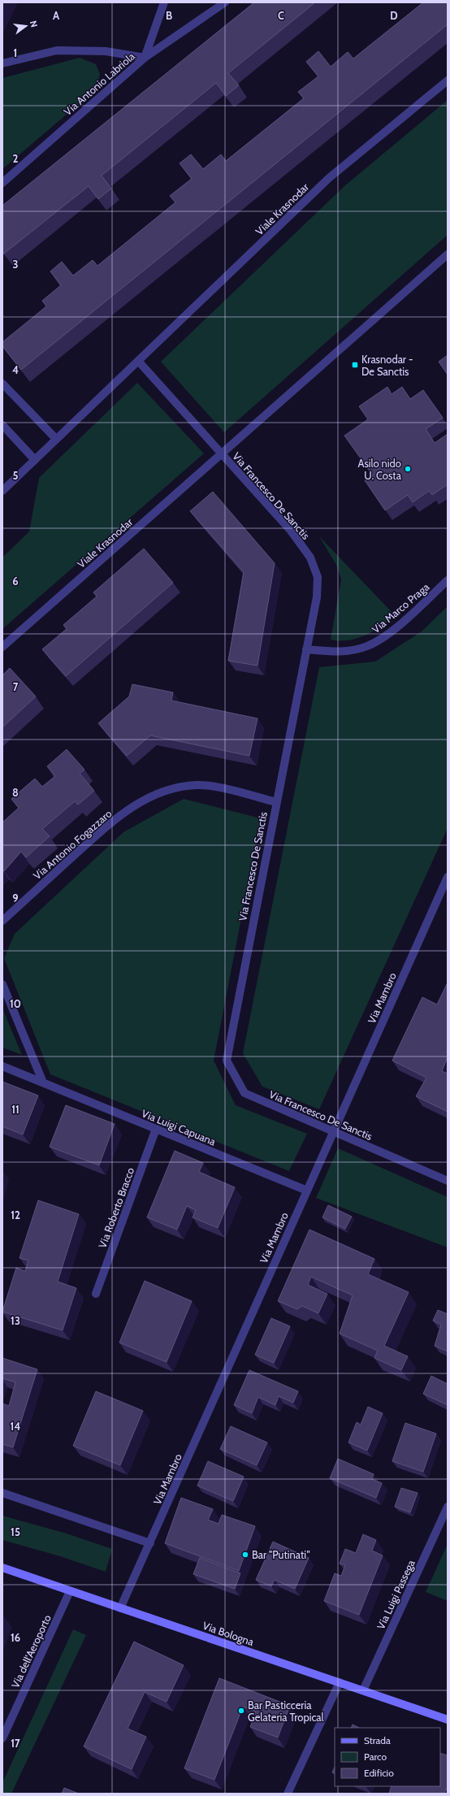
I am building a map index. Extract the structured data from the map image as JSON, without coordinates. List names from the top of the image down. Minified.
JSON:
{"streets":{"street":["Via Antonio Labriola","Viale Krasnodar","Via Francesco De Sanctis","Via Marco Praga","Via Antonio Fogazzaro","Via Mambro","Via Luigi Capuana","Via Roberto Bracco","Via Luigi Passega","Via Bologna","Via dell'Aeroporto"]},"crossings":[["Viale Krasnodar","Via Francesco De Sanctis"],["Via Francesco De Sanctis","Via Marco Praga"],["Via Francesco De Sanctis","Via Antonio Fogazzaro"],["Via Francesco De Sanctis","Via Mambro"],["Via Mambro","Via Luigi Capuana"],["Via Mambro","Via Bologna"],["Via Luigi Capuana","Via Roberto Bracco"],["Via Luigi Passega","Via Bologna"],["Via Bologna","Via dell'Aeroporto"]],"places":{"transit":["Krasnodar - De Sanctis"],"other":["Asilo nido U. Costa","Bar \"Putinati\"","Bar Pasticceria Gelateria Tropical"]},"legend":["Strada","Parco","Edificio"],"north":"right","grid":{"columns":["A","B","C","D"],"rows":["1","2","3","4","5","6","7","8","9","10","11","12","13","14","15","16","17"]}}
